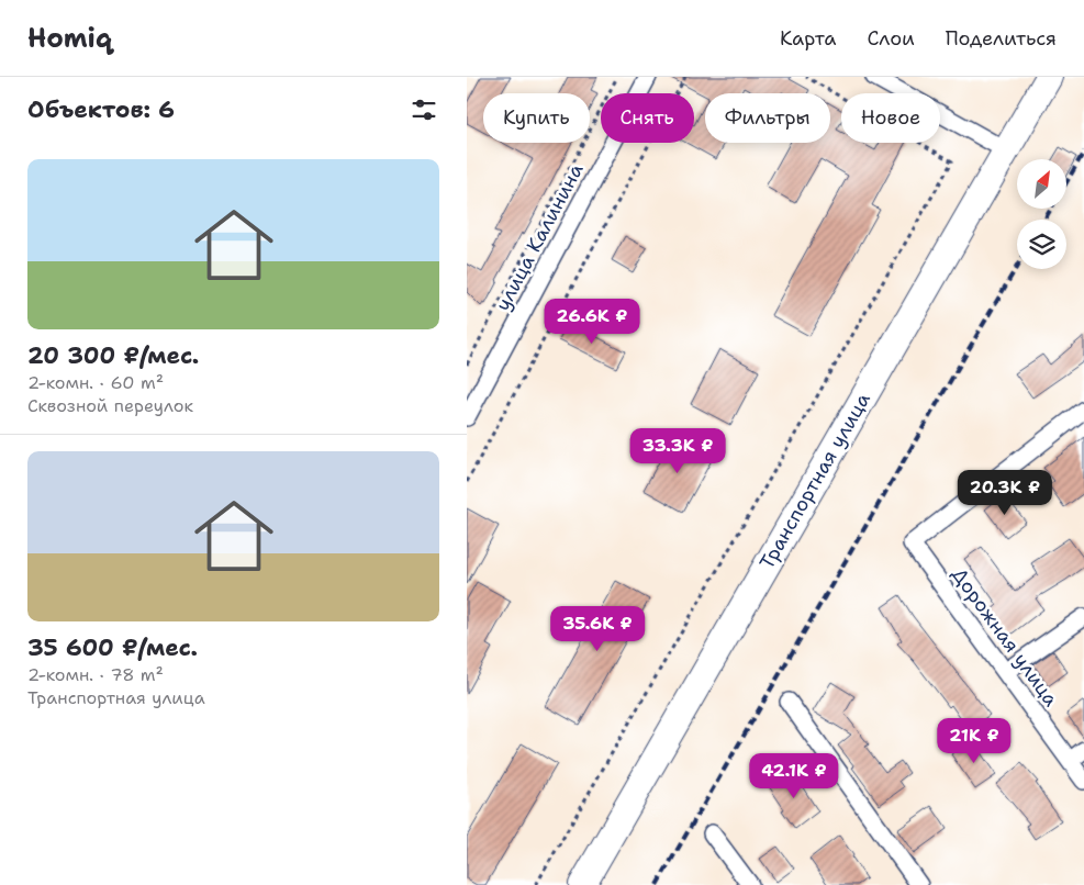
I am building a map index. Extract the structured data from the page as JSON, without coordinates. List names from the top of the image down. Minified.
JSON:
{"streets":{"main road":["Транспортная улица"],"street":["улица Калинина","Дорожная улица"]},"north":"top right","page":{"header":"Homiq","nav":["Карта","Слои","Поделиться"],"heading":"Объектов: 6","chip":["Купить","Снять","Фильтры","Новое"],"list":[{"name":"20 300 ₽/мес.","note":"2-комн. · 60 m² · Сквозной переулок"},{"name":"35 600 ₽/мес.","note":"2-комн. · 78 m² · Транспортная улица"}],"price":["26.6K ₽","33.3K ₽","20.3K ₽","35.6K ₽","21K ₽","42.1K ₽"]}}
